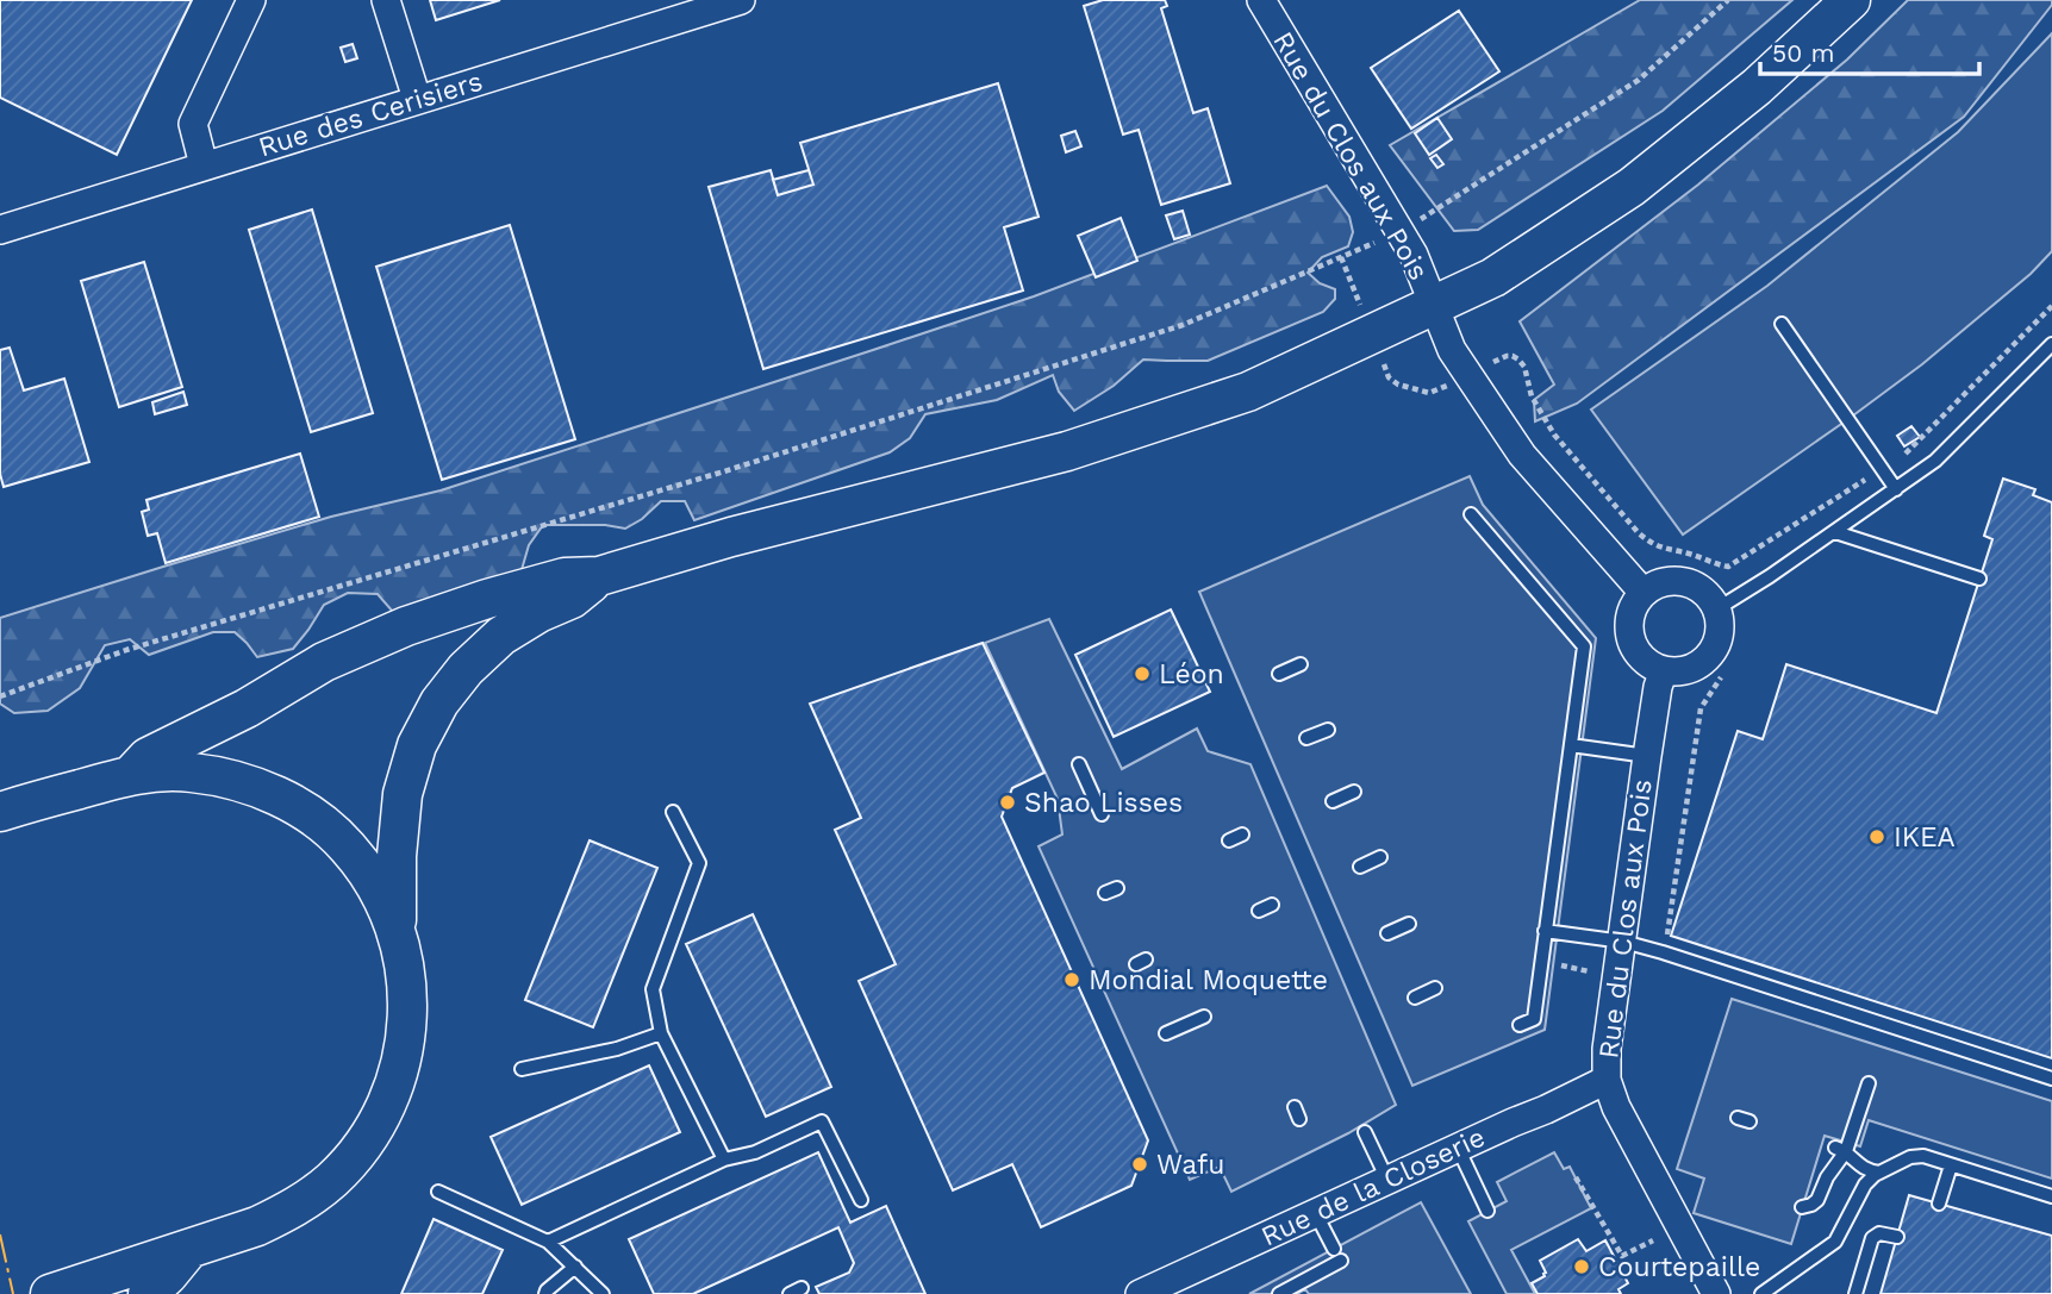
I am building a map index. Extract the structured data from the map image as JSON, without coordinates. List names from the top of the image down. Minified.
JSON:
{"streets":{"street":["Rue des Cerisiers","Rue du Clos aux Pois","Rue de la Closerie"]},"crossings":[["Rue du Clos aux Pois","Rue de la Closerie"]],"places":["Léon","Shao Lisses","IKEA","Mondial Moquette","Wafu","Courtepaille"],"scale_bar":"50 m"}
